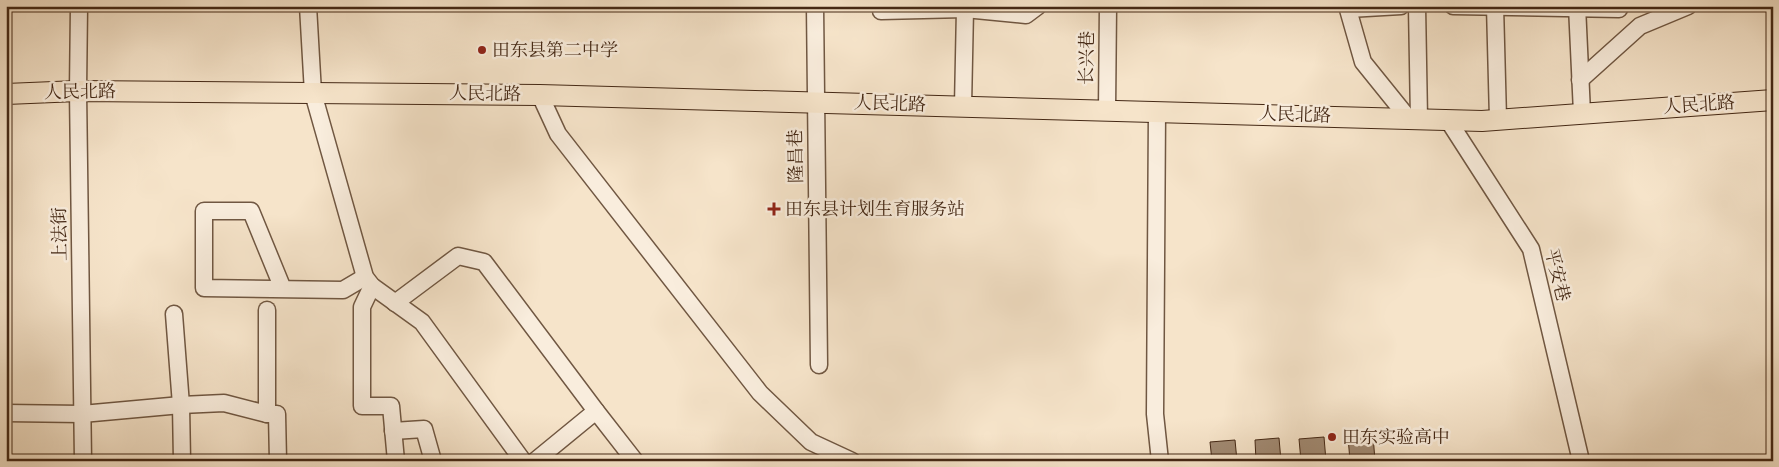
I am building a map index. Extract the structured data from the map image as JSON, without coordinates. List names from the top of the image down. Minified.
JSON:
{"streets":{"main road":["人民北路"],"street":["长兴巷","隆昌巷","上法街","平安巷"]},"crossings":[["长兴巷","人民北路"],["人民北路","隆昌巷"],["人民北路","上法街"],["人民北路","平安巷"]],"places":{"other":["田东县第二中学","田东实验高中"],"health":["田东县计划生育服务站"]}}
